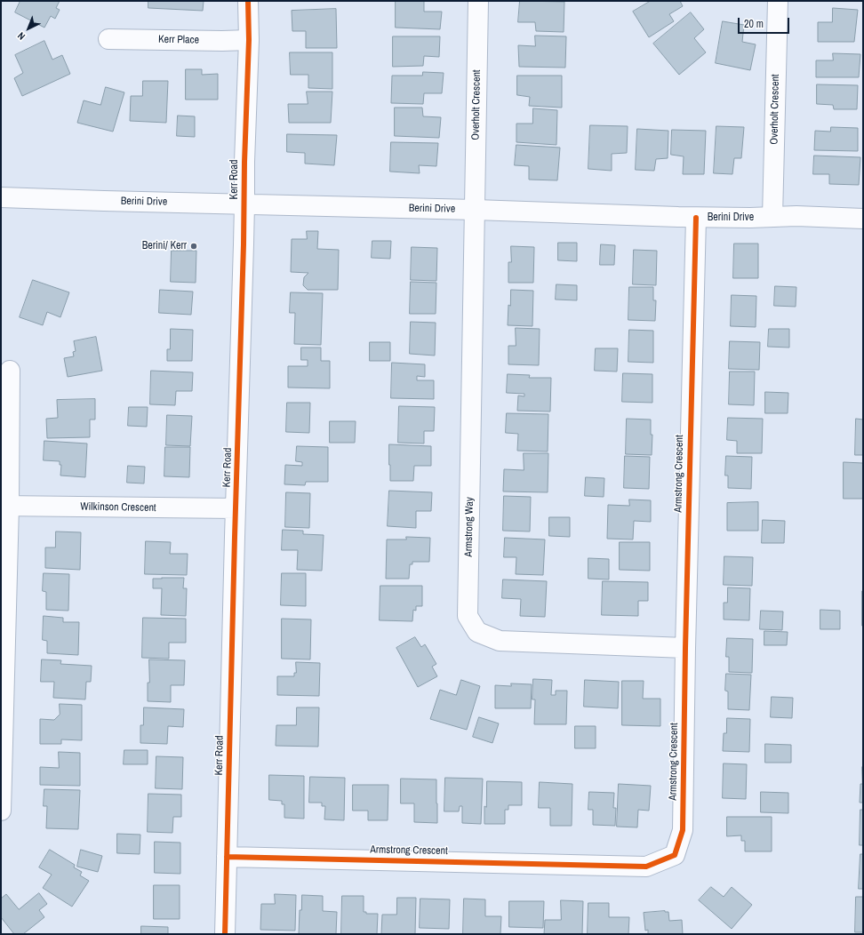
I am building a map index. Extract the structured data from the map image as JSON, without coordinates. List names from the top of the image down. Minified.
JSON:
{"streets":{"street":["Kerr Place","Overholt Crescent","Kerr Road","Berini Drive","Armstrong Crescent","Wilkinson Crescent","Armstrong Way"]},"crossings":[["Kerr Place","Kerr Road"],["Overholt Crescent","Berini Drive"],["Overholt Crescent","Armstrong Way"],["Kerr Road","Berini Drive"],["Kerr Road","Armstrong Crescent"],["Kerr Road","Wilkinson Crescent"],["Berini Drive","Armstrong Crescent"],["Berini Drive","Armstrong Way"],["Armstrong Crescent","Armstrong Way"]],"places":["Berini/ Kerr"],"scale_bar":"20 m","north":"bottom left"}
